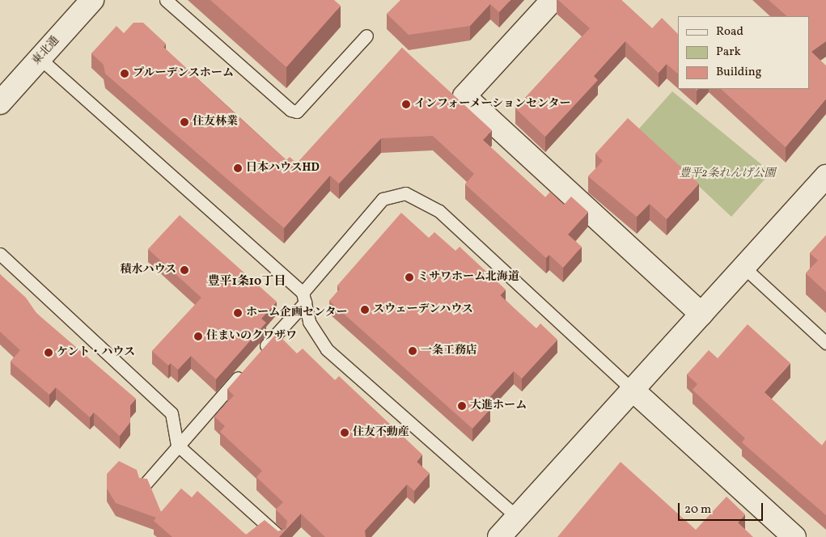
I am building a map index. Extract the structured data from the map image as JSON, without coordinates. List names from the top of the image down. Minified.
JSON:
{"streets":{"street":["東北通"]},"districts":["豊平1条10丁目"],"parks":["豊平2条れんげ公園"],"places":["プルーデンスホーム","インフォーメーションセンター","住友林業","日本ハウスHD","積水ハウス","ミサワホーム北海道","スウェーデンハウス","ホーム企画センター","住まいのクワザワ","一条工務店","ケント・ハウス","大進ホーム","住友不動産"],"legend":["Road","Park","Building"],"scale_bar":"20 m"}
